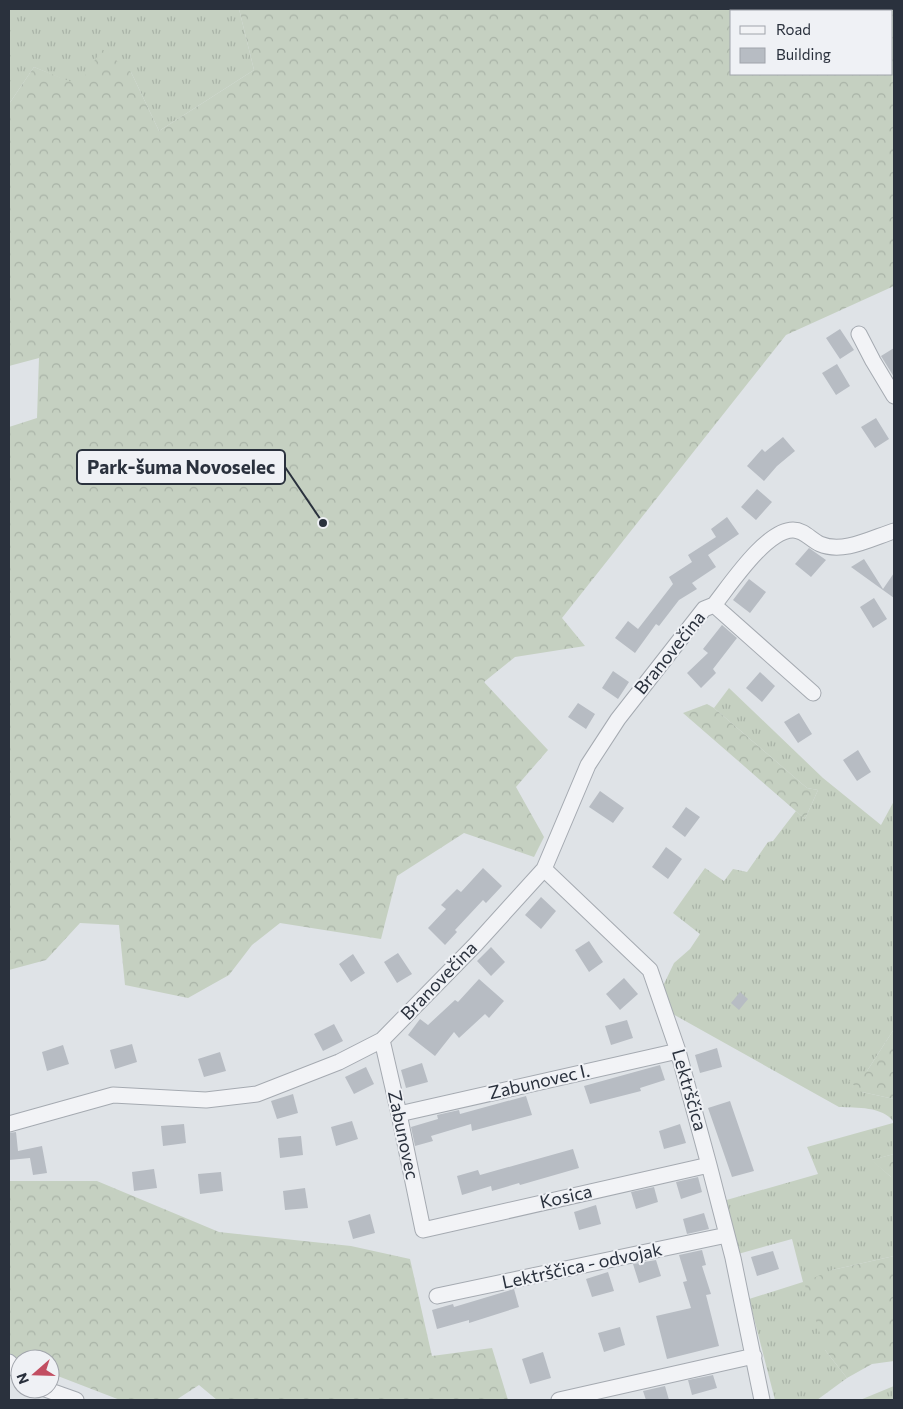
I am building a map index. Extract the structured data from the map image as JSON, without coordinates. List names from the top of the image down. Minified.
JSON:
{"streets":{"street":["Branovečina","Zabunovec I.","Lektrščica","Zabunovec","Kosica","Lektrščica - odvojak"]},"crossings":[["Branovečina","Lektrščica"],["Branovečina","Zabunovec"],["Zabunovec I.","Lektrščica"],["Zabunovec I.","Zabunovec"],["Lektrščica","Kosica"],["Lektrščica","Lektrščica - odvojak"],["Zabunovec","Kosica"]],"places":["Park-šuma Novoselec"],"legend":["Road","Building"],"north":"left"}
